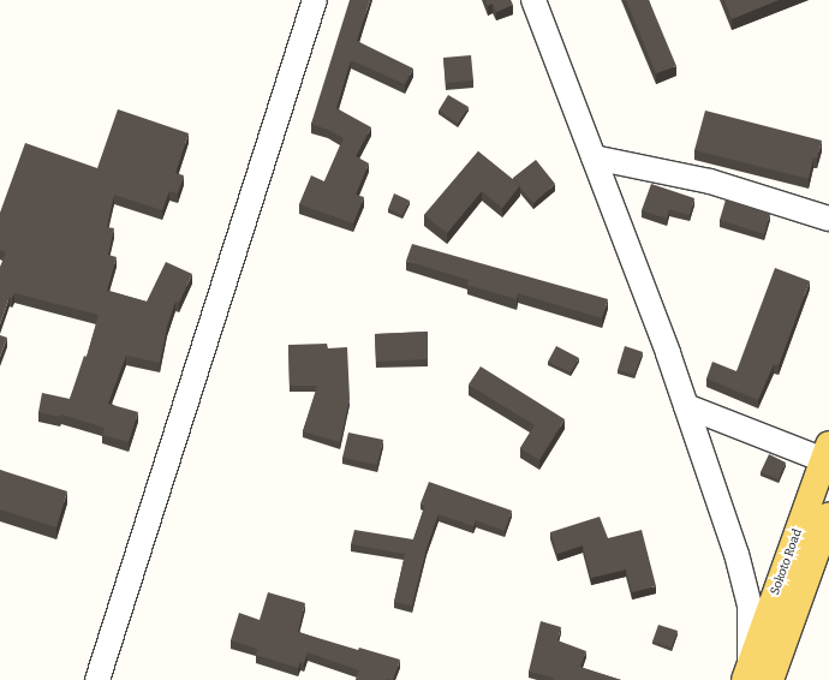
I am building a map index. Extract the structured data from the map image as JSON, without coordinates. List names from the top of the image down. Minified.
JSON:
{"streets":{"main road":["Sokoto Road"]}}
